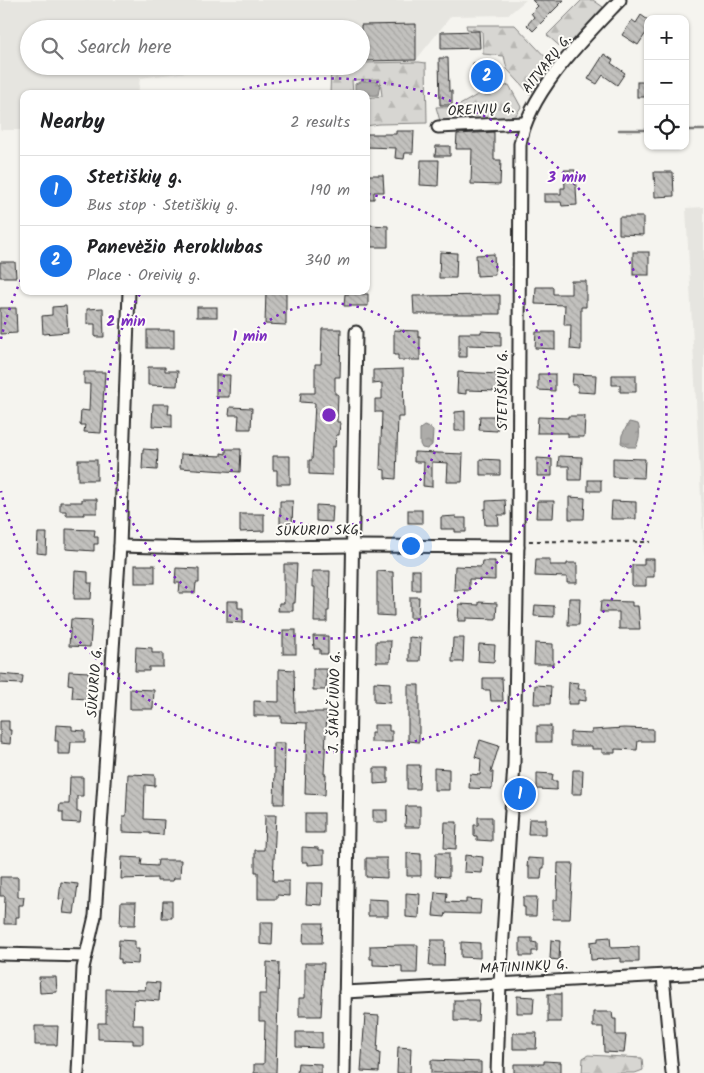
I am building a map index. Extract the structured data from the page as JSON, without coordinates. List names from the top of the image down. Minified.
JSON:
{"streets":{"street":["AITVARŲ G.","OREIVIŲ G.","STETIŠKIŲ G.","SŪKURIO SKG.","SŪKURIO G.","J. ŠIAUČIŪNO G.","MATININKŲ G."]},"crossings":[["AITVARŲ G.","OREIVIŲ G."],["AITVARŲ G.","STETIŠKIŲ G."],["STETIŠKIŲ G.","SŪKURIO SKG."],["STETIŠKIŲ G.","MATININKŲ G."],["SŪKURIO SKG.","SŪKURIO G."],["SŪKURIO SKG.","J. ŠIAUČIŪNO G."],["J. ŠIAUČIŪNO G.","MATININKŲ G."]],"page":{"map_buttons":["+","−"],"search":"Search here","pins":["2","1"],"heading":["Nearby","2 results"],"list":[{"mark":"1","name":"Stetiškių g.","note":"Bus stop · Stetiškių g.","value":"190 m"},{"mark":"2","name":"Panevėžio Aeroklubas","note":"Place · Oreivių g.","value":"340 m"}]},"rings":["3 min","2 min","1 min"]}
